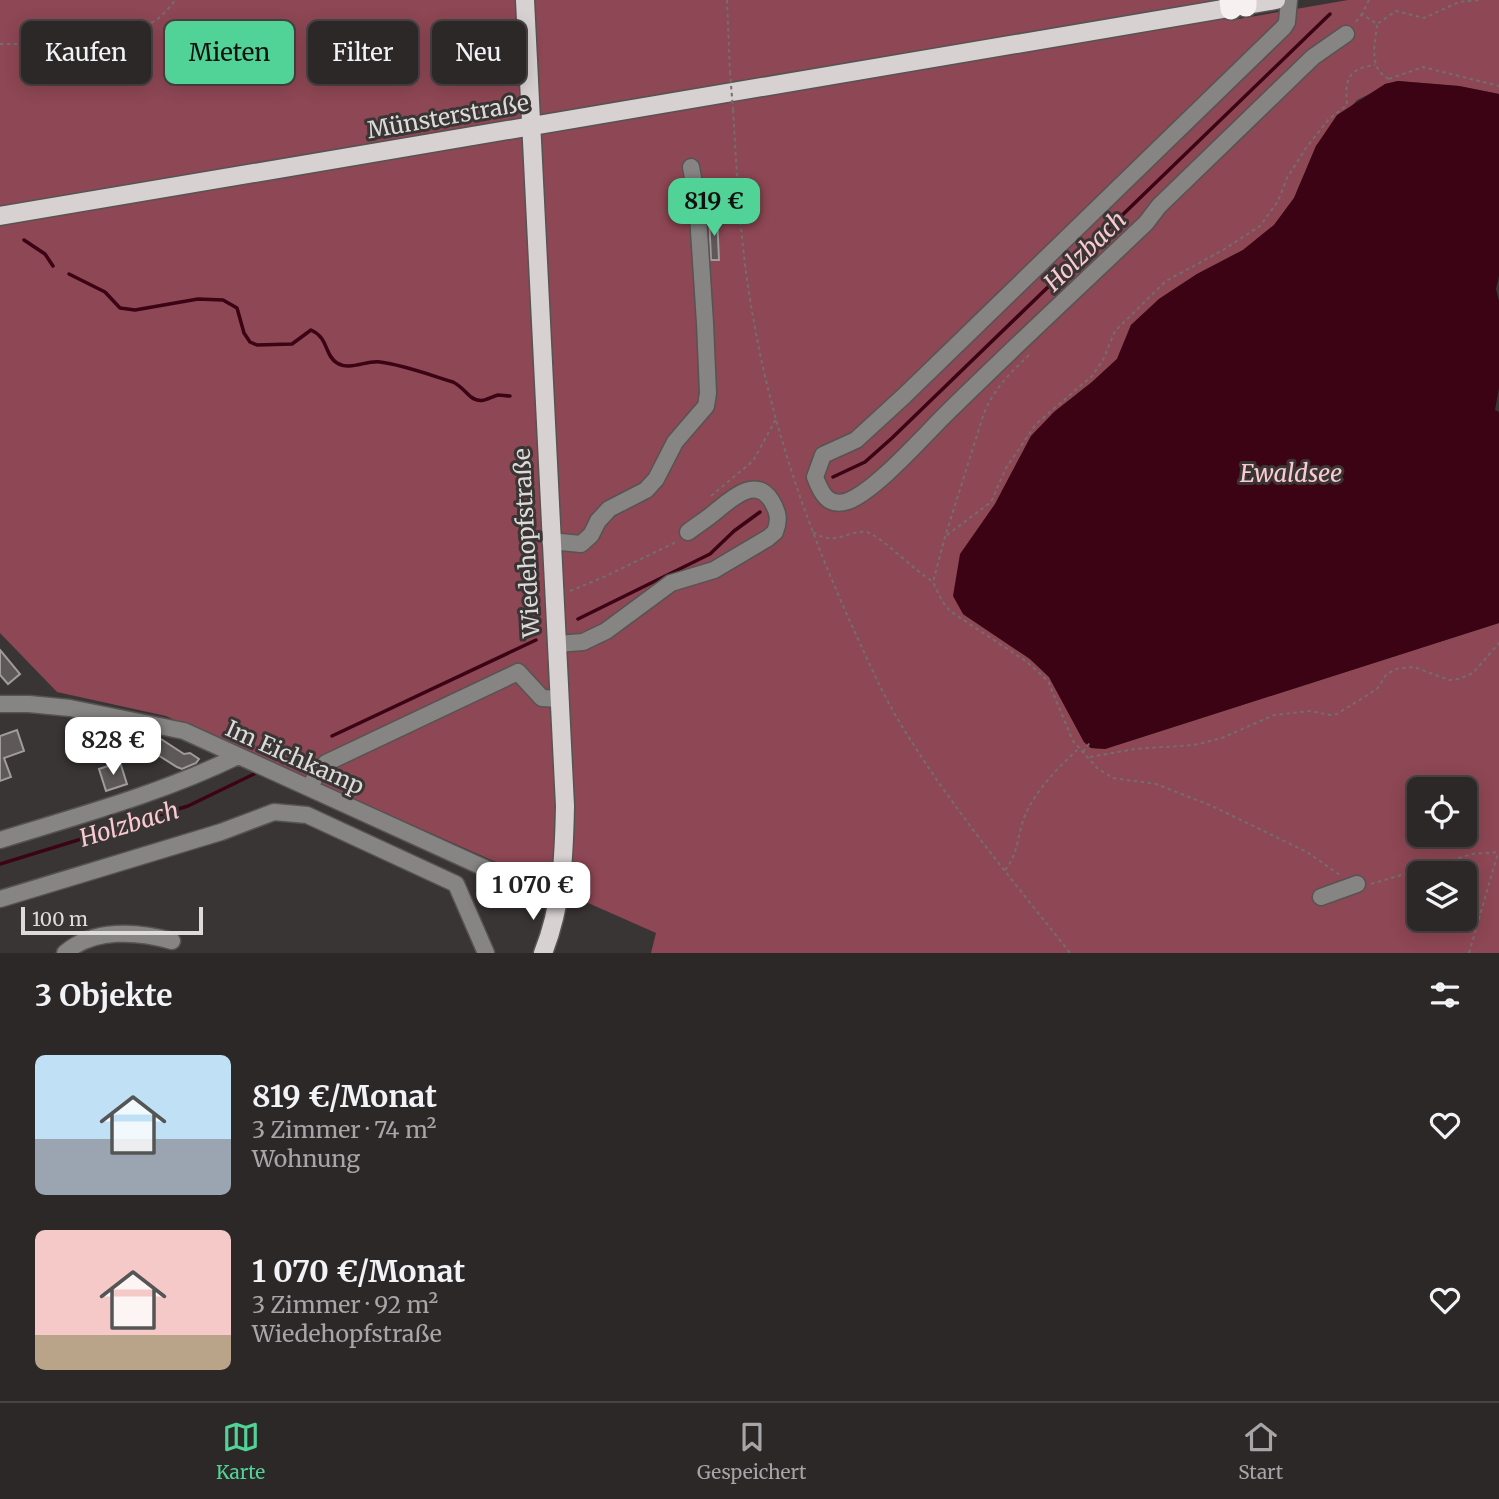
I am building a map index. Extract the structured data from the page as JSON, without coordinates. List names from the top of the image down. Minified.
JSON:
{"streets":{"main road":["Münsterstraße","Wiedehopfstraße"],"street":["Im Eichkamp"]},"crossings":[["Münsterstraße","Wiedehopfstraße"],["Wiedehopfstraße","Im Eichkamp"]],"water":["Holzbach","Ewaldsee"],"scale_bar":"100 m","page":{"chip":["Kaufen","Mieten","Filter","Neu"],"price":["819 €","828 €","1 070 €"],"scale":"100 m","heading":"3 Objekte","list":[{"name":"819 €/Monat","note":"3 Zimmer · 74 m² · Wohnung"},{"name":"1 070 €/Monat","note":"3 Zimmer · 92 m² · Wiedehopfstraße"}],"tabs":["Karte","Gespeichert","Start"]}}
